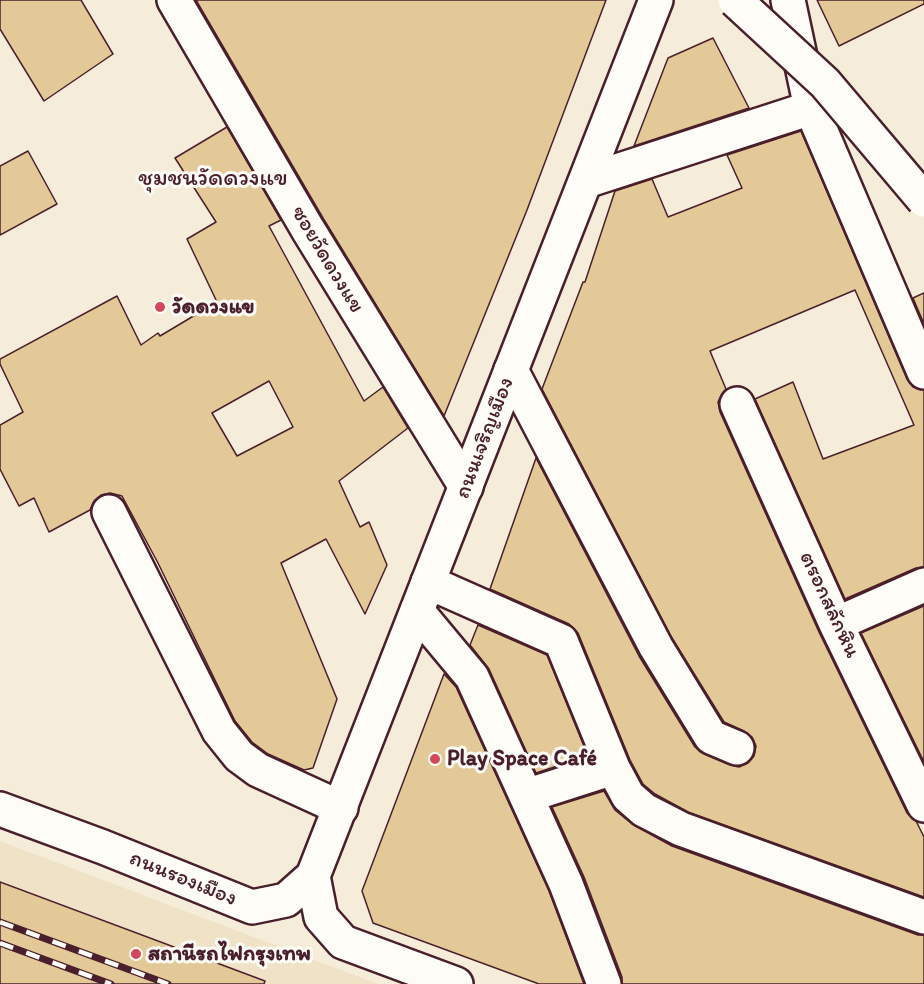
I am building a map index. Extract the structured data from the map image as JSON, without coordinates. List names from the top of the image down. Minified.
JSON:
{"streets":{"main road":["ซอยวัดดวงแข","ถนนเจริญเมือง","ตรอกสลักหิน","ถนนรองเมือง"]},"crossings":[["ซอยวัดดวงแข","ถนนเจริญเมือง"],["ถนนเจริญเมือง","ถนนรองเมือง"]],"districts":["ชุมชนวัดดวงแข"],"places":["วัดดวงแข","Play Space Café","สถานีรถไฟกรุงเทพ"]}
